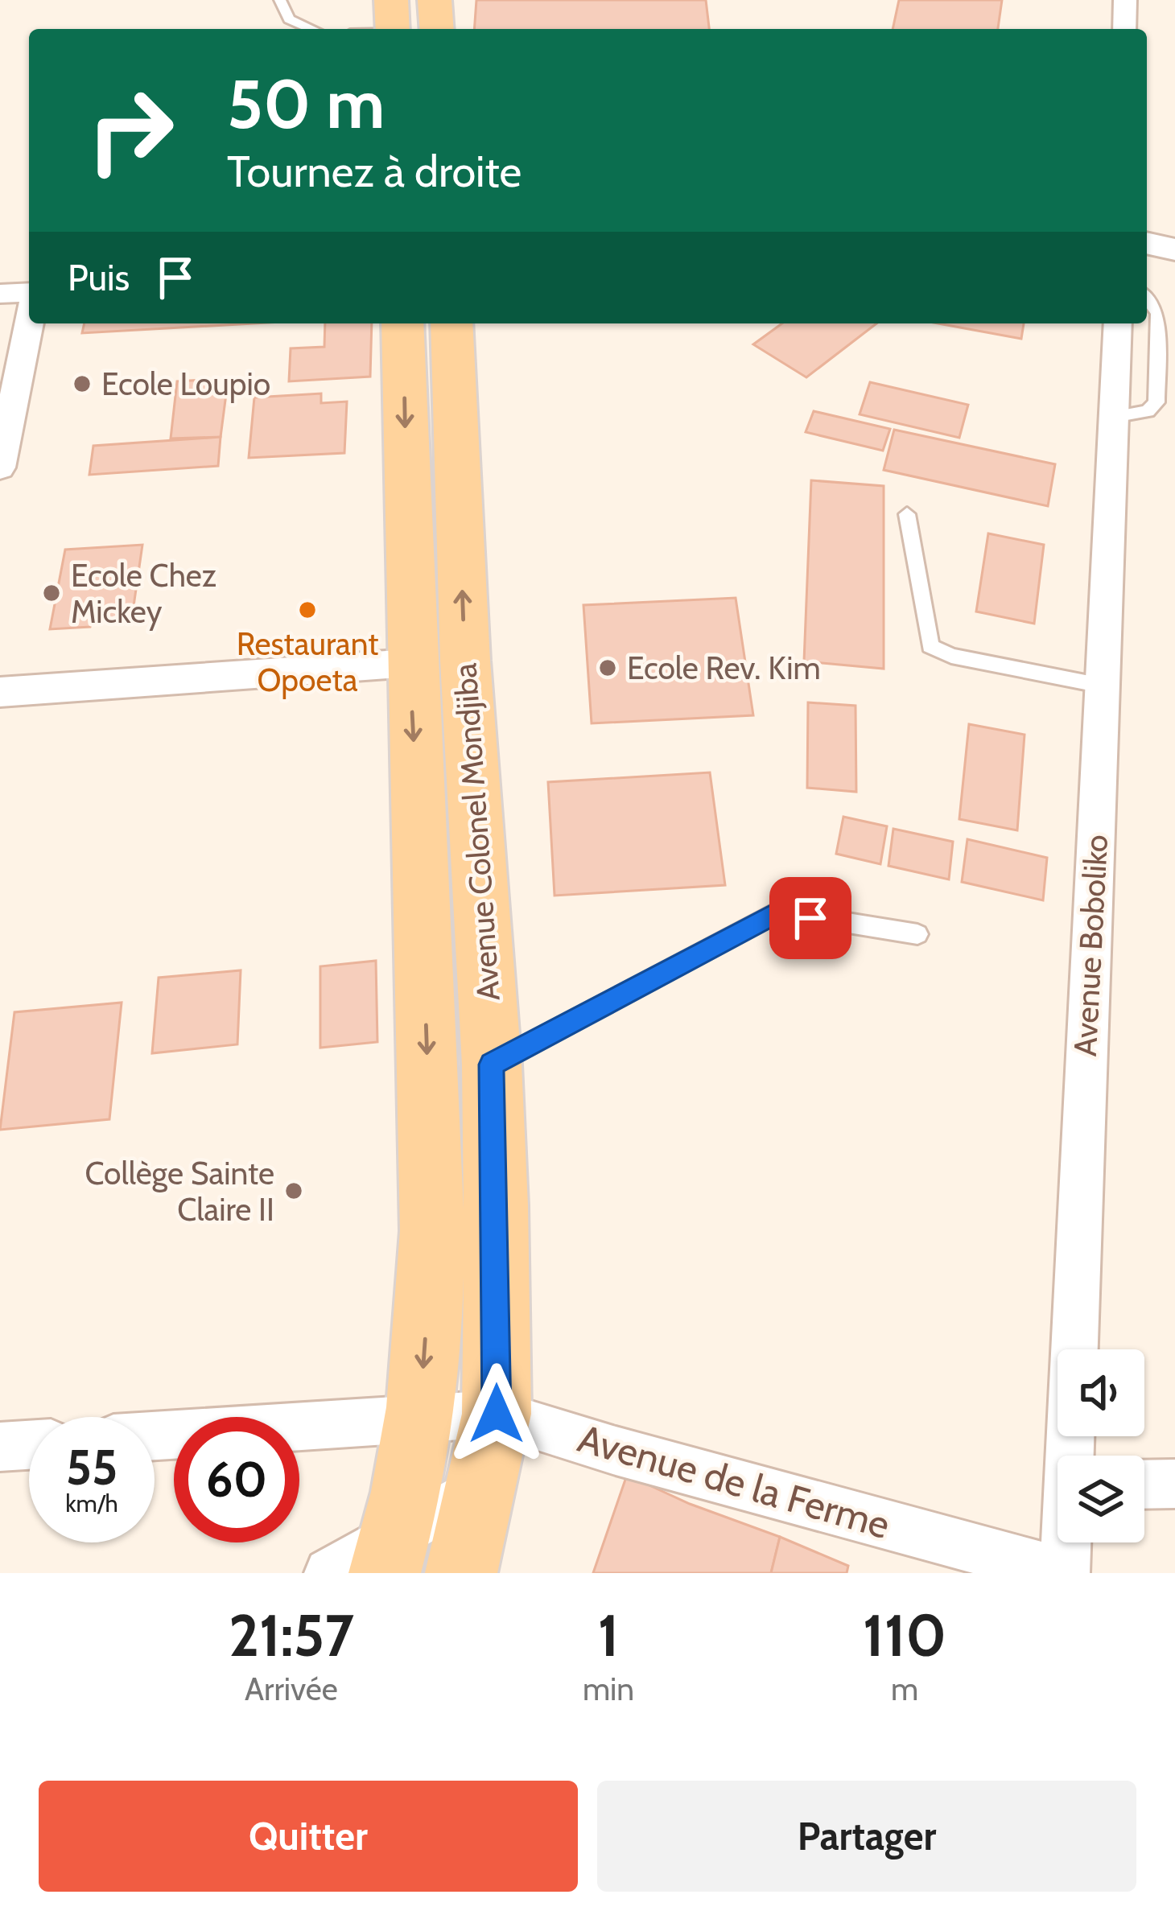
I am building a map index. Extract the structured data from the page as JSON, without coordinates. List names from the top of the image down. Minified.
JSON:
{"streets":{"main road":["Avenue Colonel Mondjiba"],"street":["Avenue Boboliko","Avenue de la Ferme"]},"crossings":[["Avenue Colonel Mondjiba","Avenue de la Ferme"],["Avenue Boboliko","Avenue de la Ferme"]],"places":["Ecole Loupio","Ecole Chez Mickey","Restaurant Opoeta","Ecole Rev. Kim","Collège Sainte Claire II"],"page":{"turn":["50 m","Tournez à droite"],"then":"Puis","speed":"55 km/h","limit":"60","eta":["21:57","Arrivée","1","min","110","m"],"buttons":["Quitter","Partager"]}}
